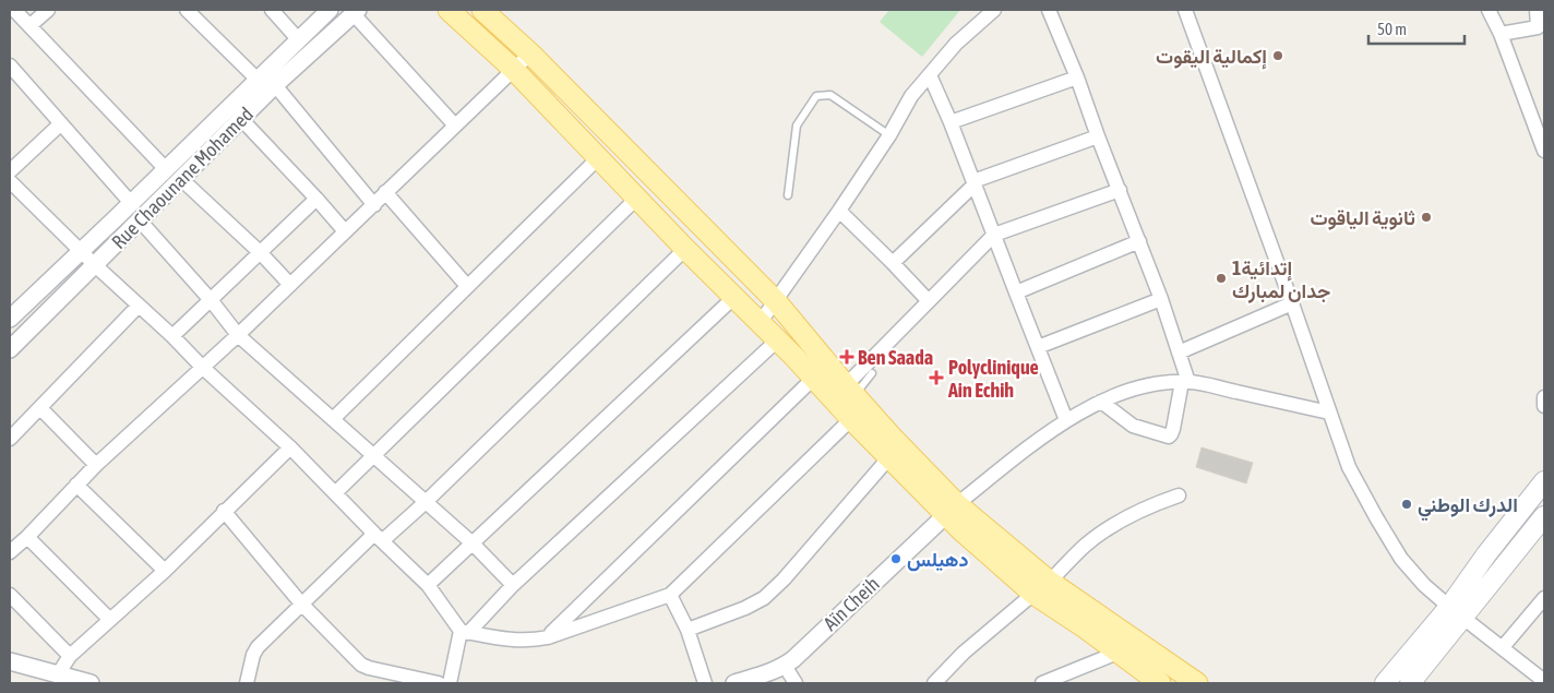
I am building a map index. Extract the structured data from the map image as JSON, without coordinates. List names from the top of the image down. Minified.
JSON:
{"streets":{"street":["Rue Chaounane Mohamed","Aïn Cheih"]},"places":{"other":["إكمالية اليقوت","ثانوية الياقوت","1إتدائية جدان لمبارك","الدرك الوطني","دهيلس"],"health":["Ben Saada","Polyclinique Ain Echih"]},"scale_bar":"50 m"}
